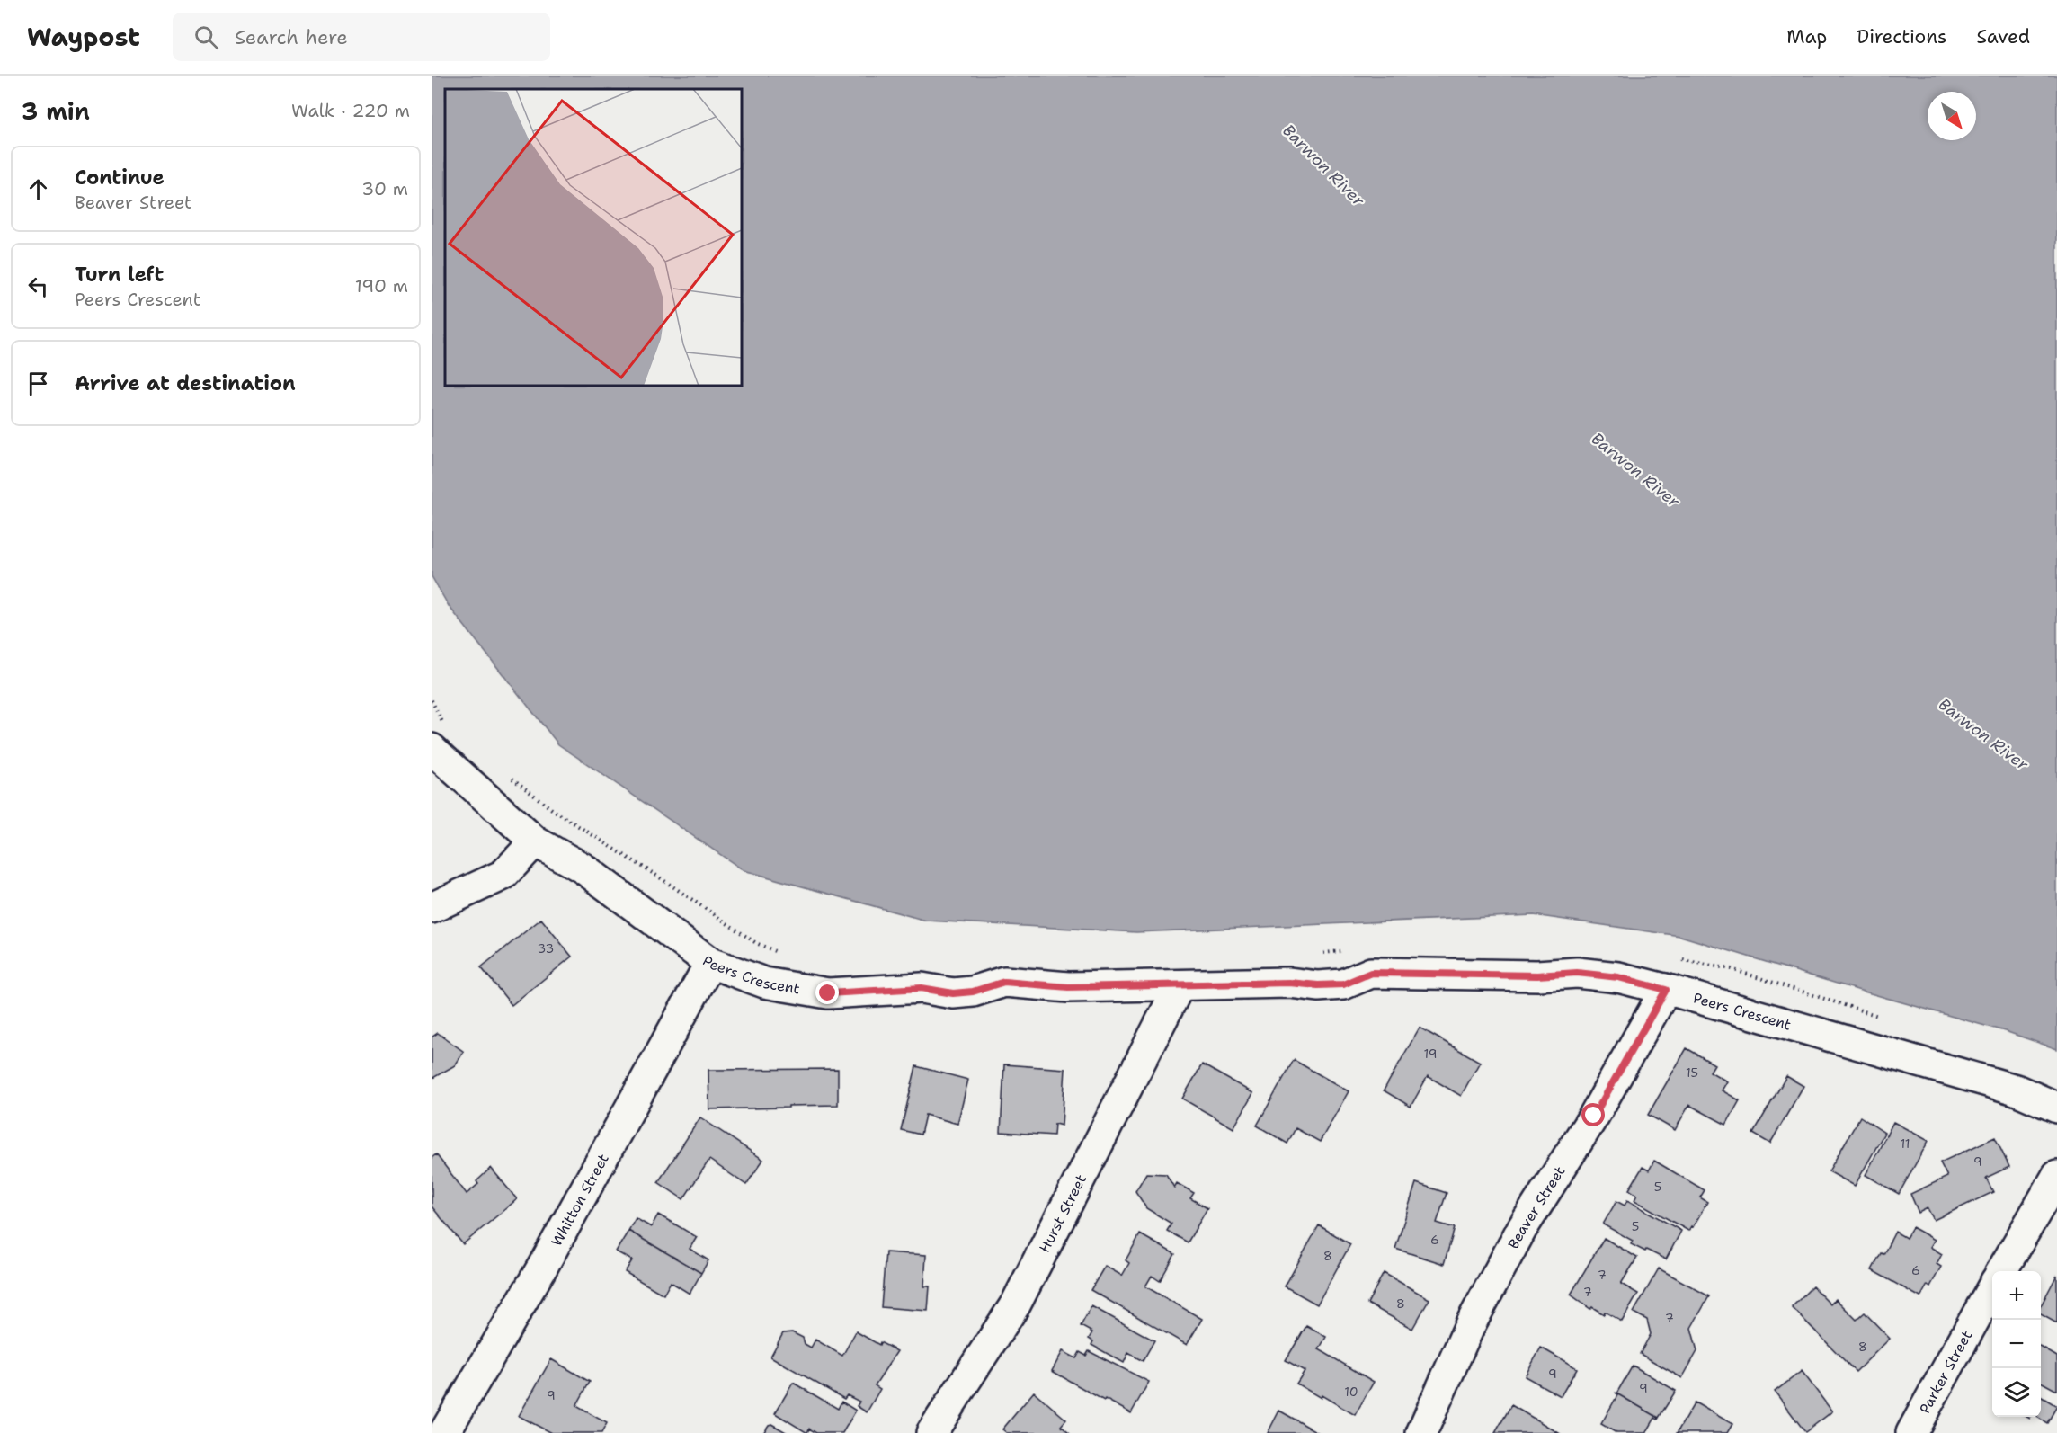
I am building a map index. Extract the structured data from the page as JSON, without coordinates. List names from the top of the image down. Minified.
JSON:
{"streets":{"street":["Peers Crescent","Whitton Street","Beaver Street","Hurst Street","Parker Street"]},"crossings":[["Peers Crescent","Whitton Street"],["Peers Crescent","Beaver Street"],["Peers Crescent","Hurst Street"]],"water":["Barwon River"],"house_numbers":["33","19","15","11","9","5","5","6","8","6","7","7","8","7","8","9","9","10","9"],"north":"bottom right","page":{"header":"Waypost","search":"Search here","nav":["Map","Directions","Saved"],"heading":["3 min","Walk · 220 m"],"list":[["Continue","Beaver Street","30 m"],["Turn left","Peers Crescent","190 m"],"Arrive at destination"],"map_buttons":["+","−"]}}
